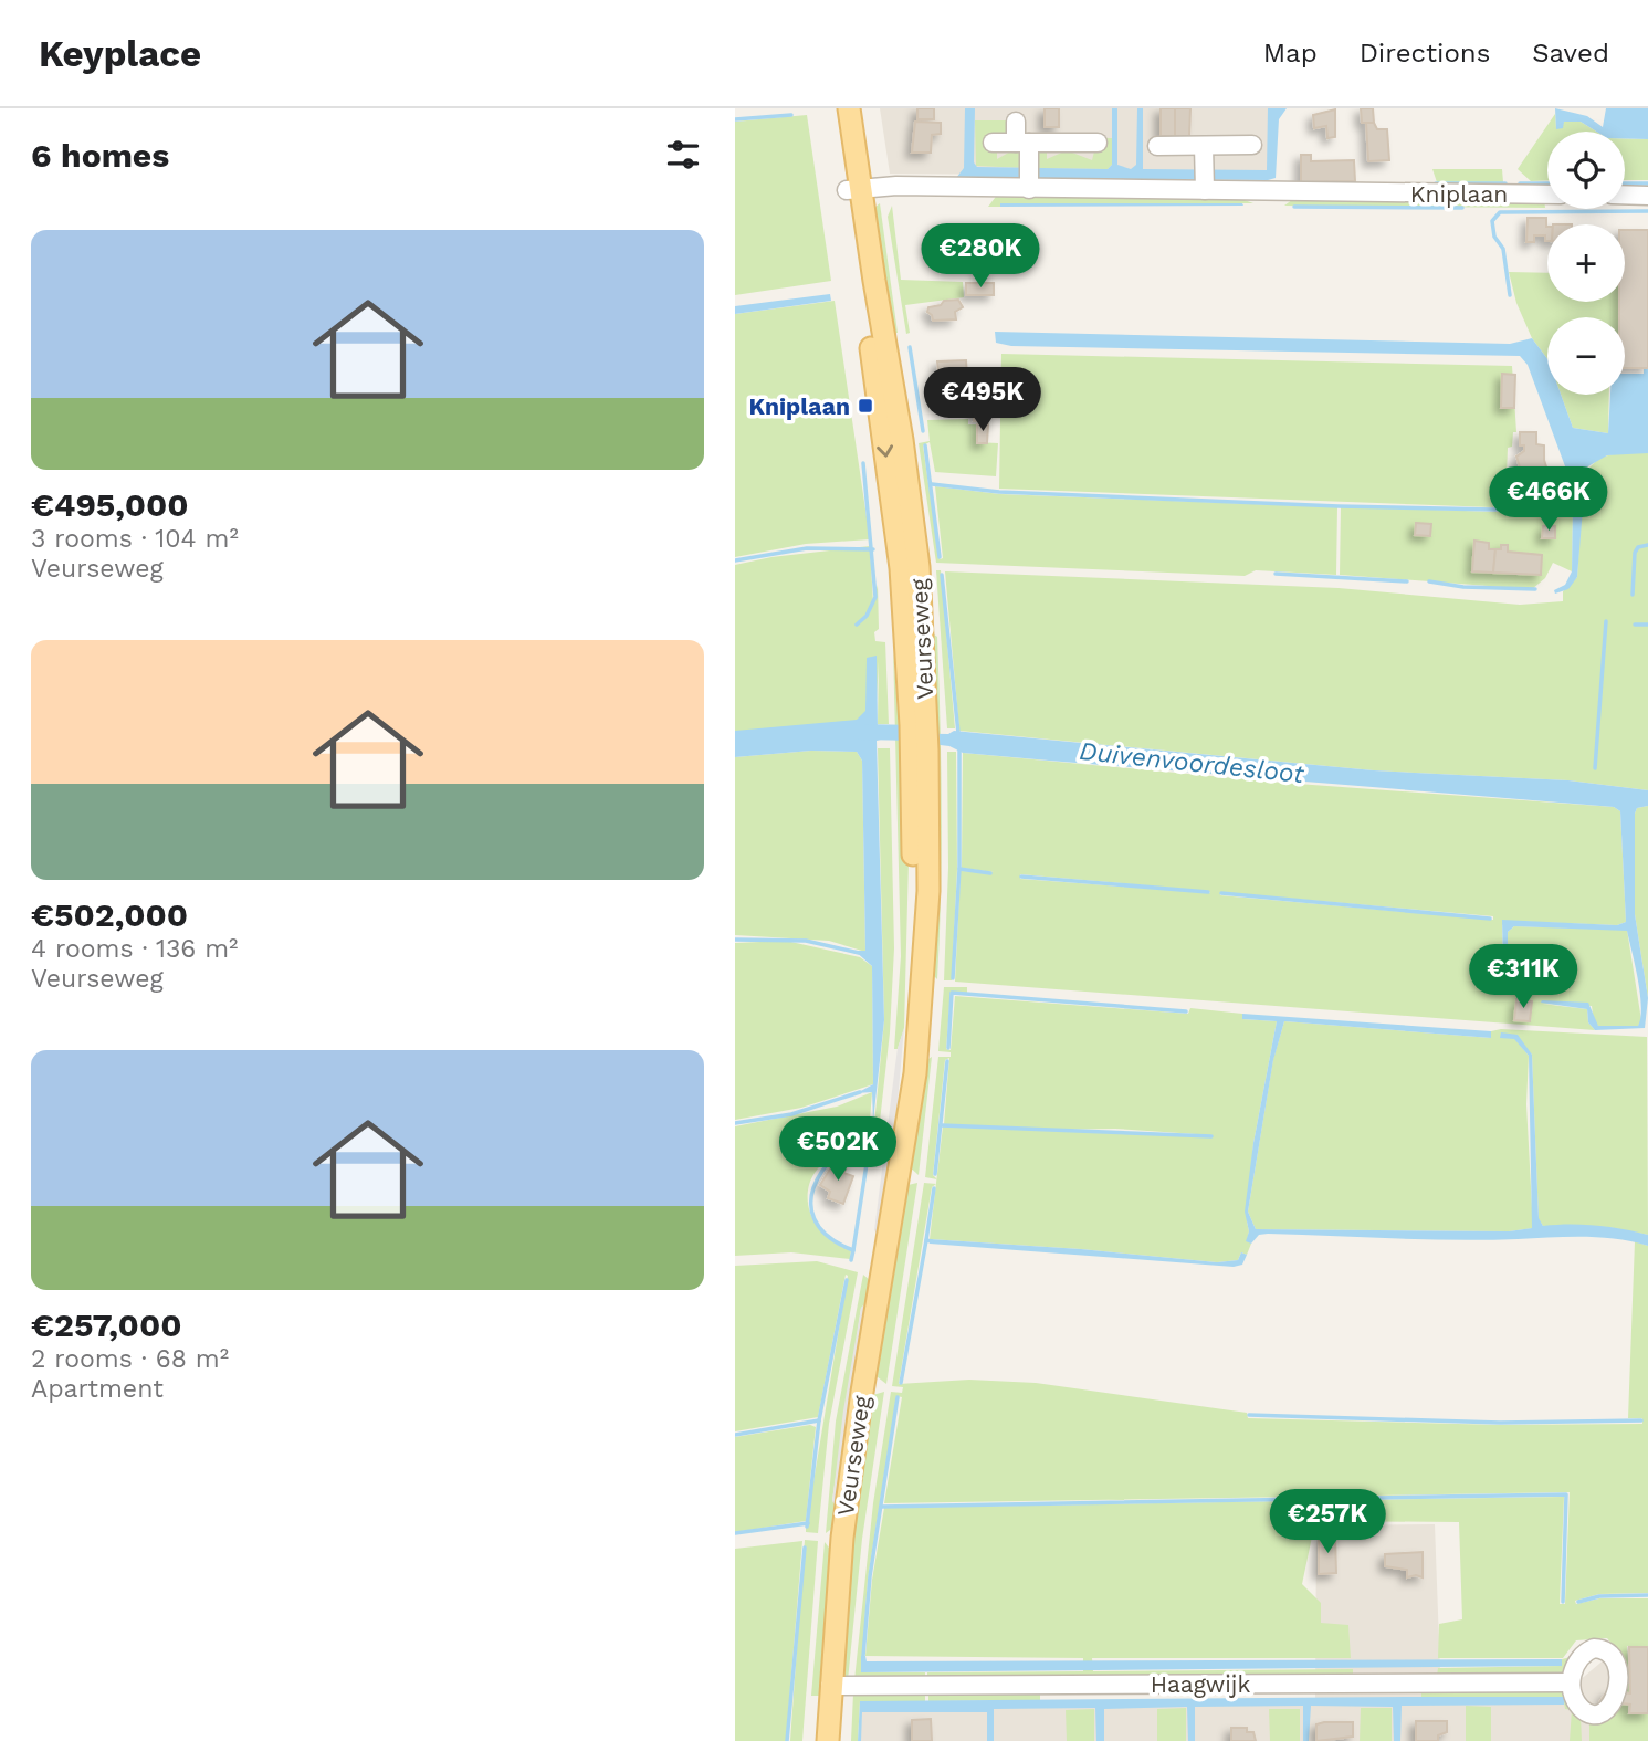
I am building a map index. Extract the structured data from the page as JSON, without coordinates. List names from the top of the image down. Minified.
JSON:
{"streets":{"main road":["Veurseweg"],"street":["Kniplaan","Haagwijk"]},"crossings":[["Kniplaan","Veurseweg"],["Veurseweg","Haagwijk"]],"water":["Duivenvoordesloot"],"places":{"transit":["Kniplaan"]},"page":{"header":"Keyplace","nav":["Map","Directions","Saved"],"heading":"6 homes","map_buttons":["+","−"],"list":[{"name":"€495,000","note":"3 rooms · 104 m² · Veurseweg"},{"name":"€502,000","note":"4 rooms · 136 m² · Veurseweg"},{"name":"€257,000","note":"2 rooms · 68 m² · Apartment"}],"price":["€280K","€495K","€466K","€311K","€502K","€257K"]}}
